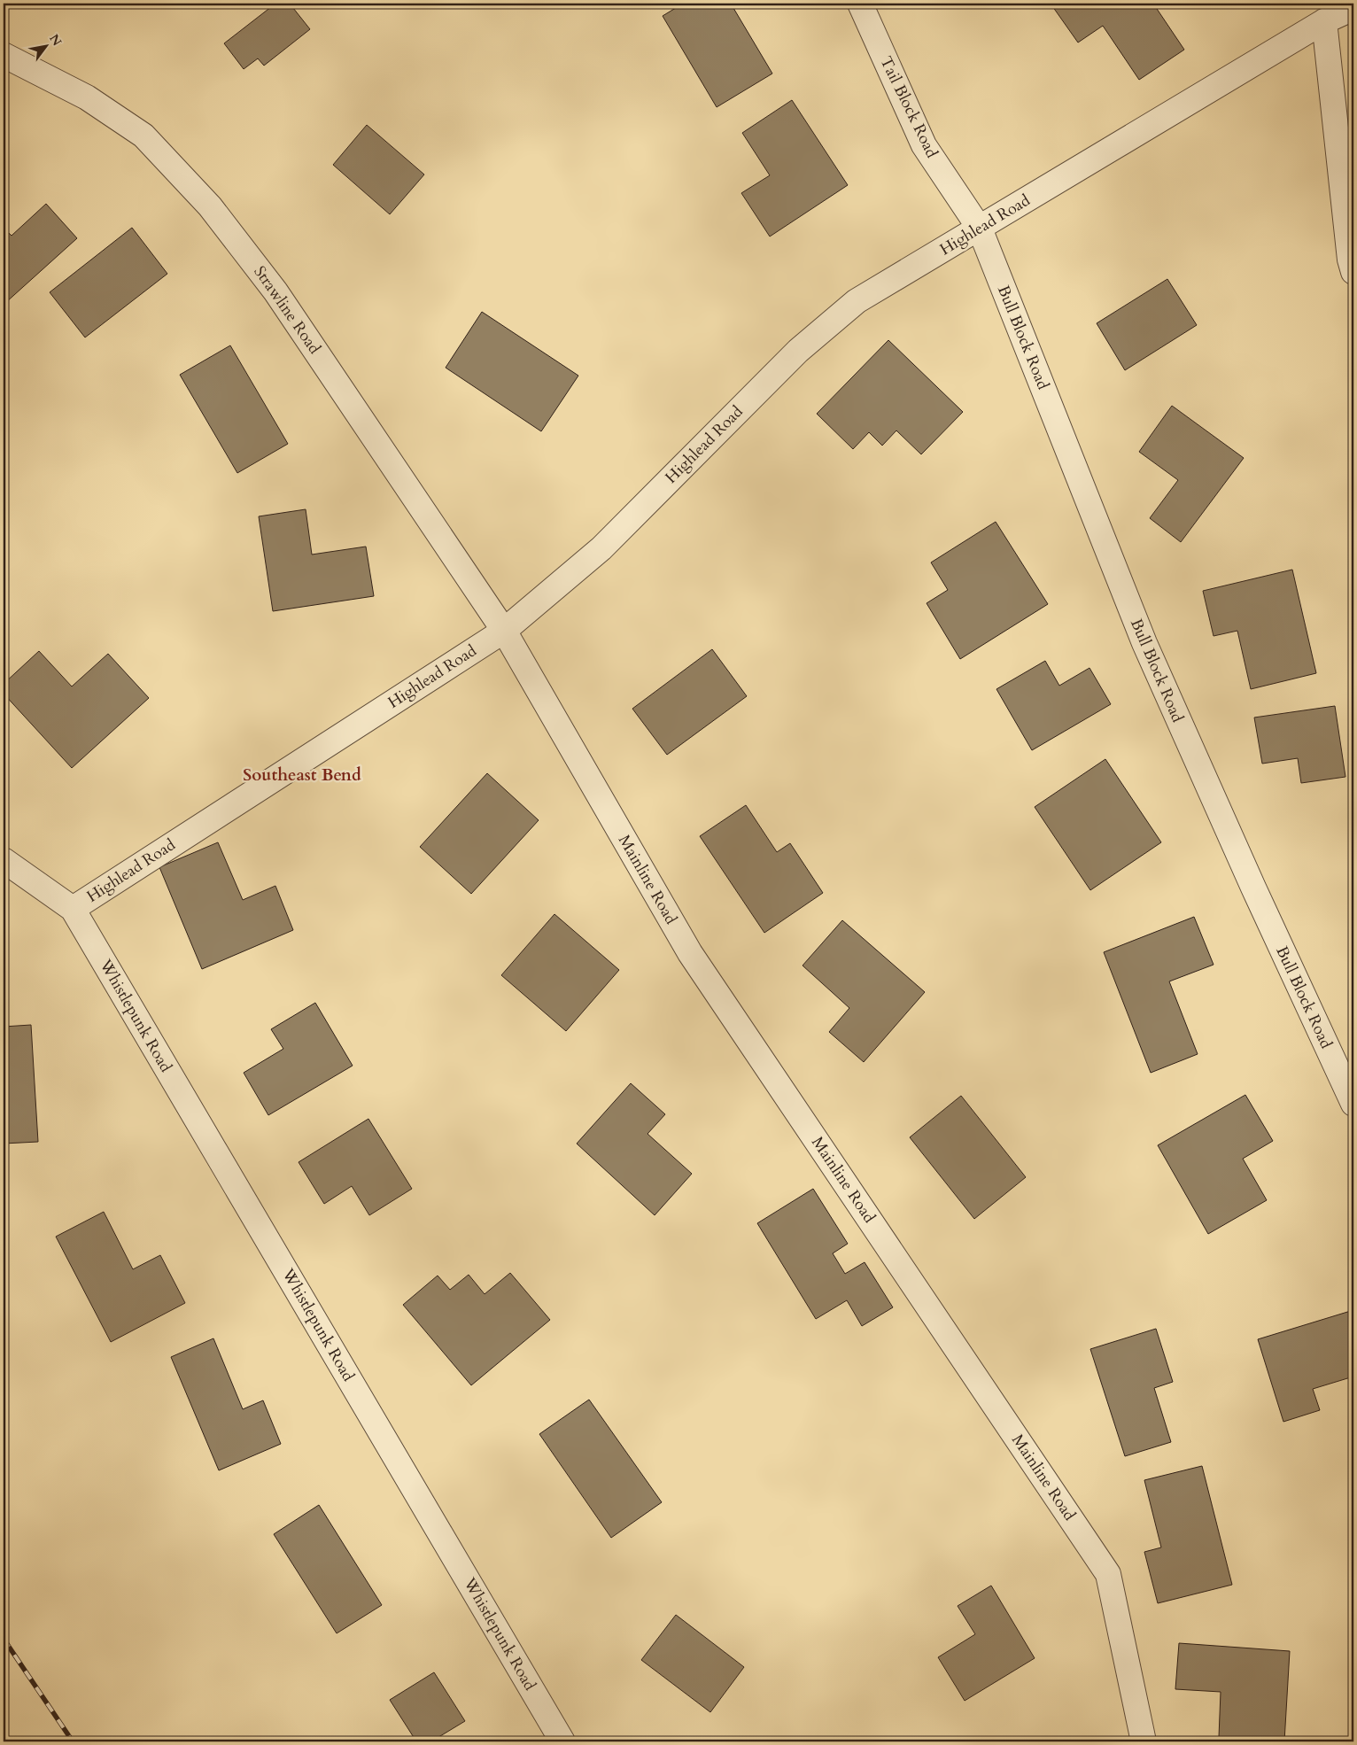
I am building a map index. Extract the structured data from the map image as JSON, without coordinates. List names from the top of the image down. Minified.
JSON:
{"streets":{"street":["Tail Block Road","Highlead Road","Strawline Road","Bull Block Road","Mainline Road","Whistlepunk Road"]},"crossings":[["Tail Block Road","Highlead Road"],["Tail Block Road","Bull Block Road"],["Highlead Road","Strawline Road"],["Highlead Road","Bull Block Road"],["Highlead Road","Mainline Road"],["Highlead Road","Whistlepunk Road"],["Strawline Road","Mainline Road"]],"districts":["Southeast Bend"],"north":"top right"}
